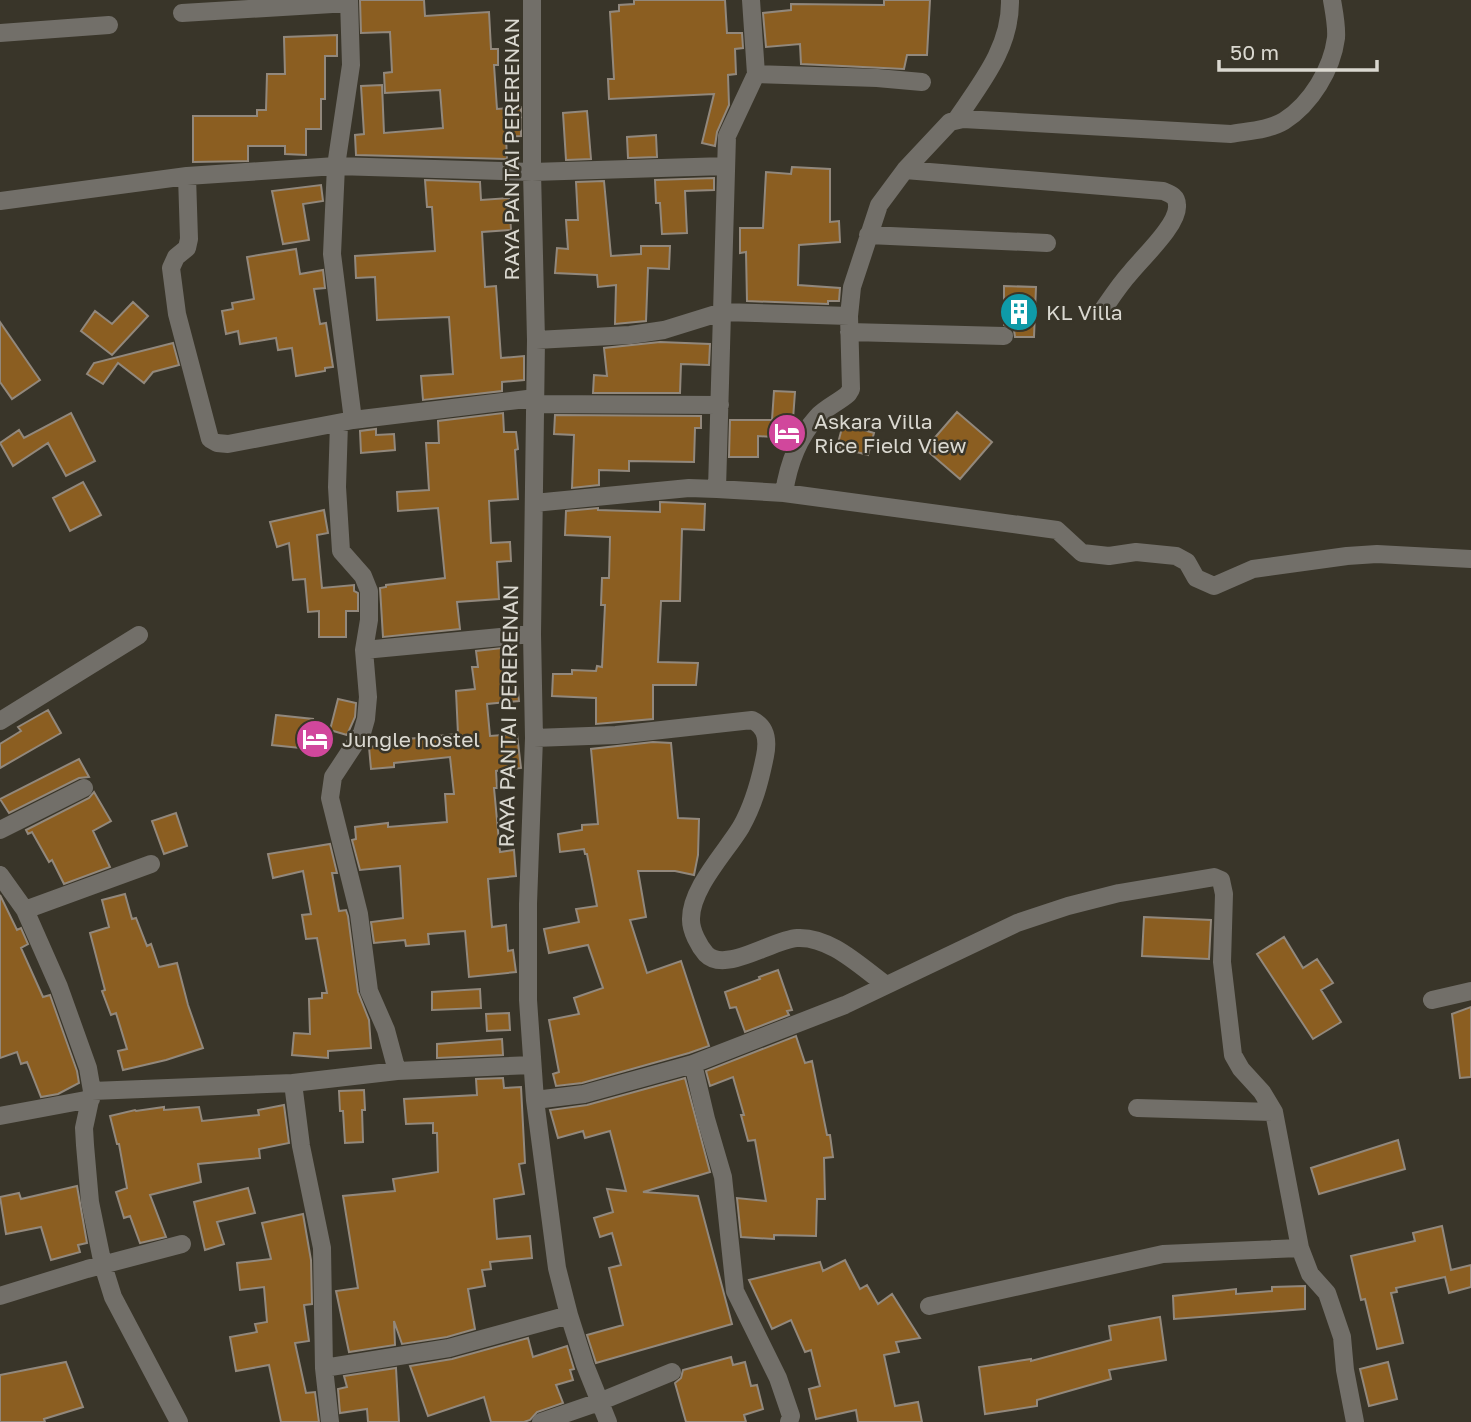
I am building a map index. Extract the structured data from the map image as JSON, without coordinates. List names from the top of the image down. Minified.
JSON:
{"streets":{"street":["RAYA PANTAI PERERENAN"]},"places":{"building":["KL Villa"],"hotel":["Askara Villa Rice Field View","Jungle hostel"]},"scale_bar":"50 m"}
